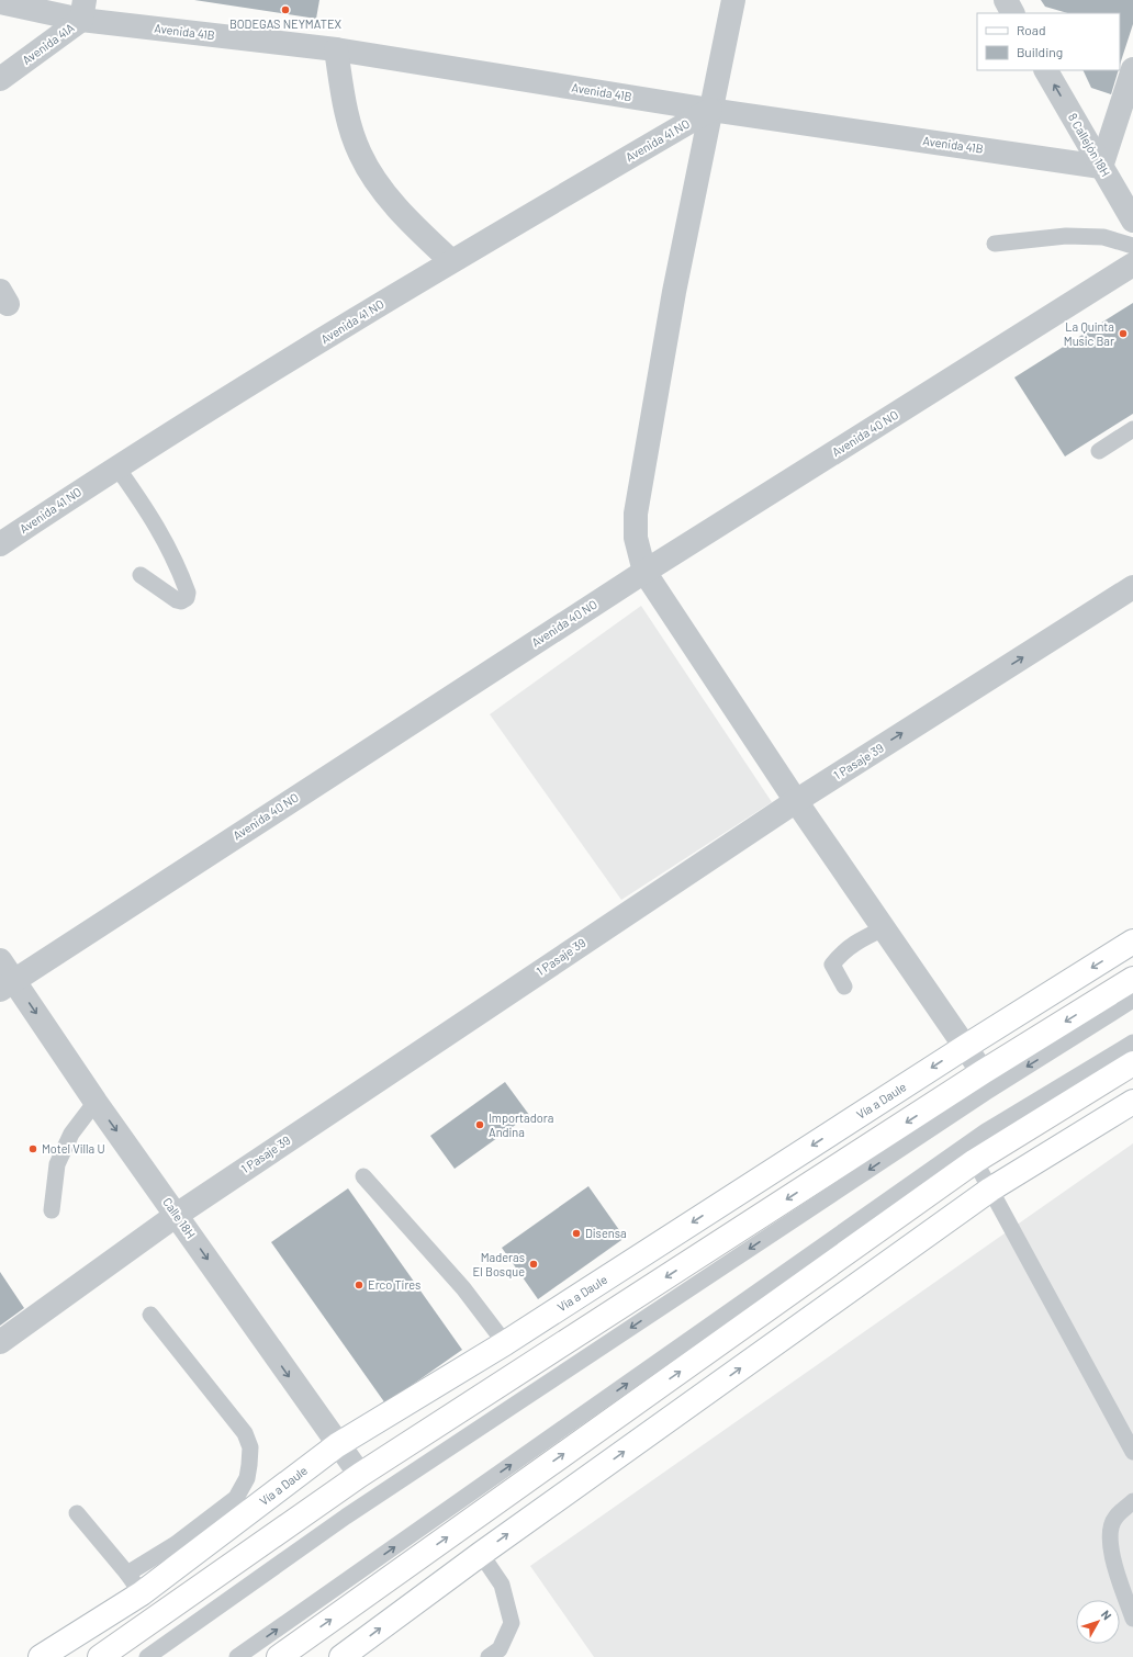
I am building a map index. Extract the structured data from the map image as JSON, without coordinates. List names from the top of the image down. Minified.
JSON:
{"streets":{"main road":["Vía a Daule"],"street":["Avenida 41B","Avenida 41A","Avenida 41 NO","8 Callejón 18H","Avenida 40 NO","1 Pasaje 39","Calle 18H"]},"crossings":[["Avenida 41B","Avenida 41A"],["Avenida 41B","Avenida 41 NO"],["Avenida 41B","8 Callejón 18H"],["Avenida 40 NO","Calle 18H"],["1 Pasaje 39","Calle 18H"],["Vía a Daule","Calle 18H"]],"one_way":["8 Callejón 18H","Calle 18H"],"places":["BODEGAS NEYMATEX","La Quinta Music Bar","Importadora Andina","Motel Villa U","Disensa","Maderas El Bosque","Erco Tires"],"legend":["Road","Building"],"north":"top right"}
